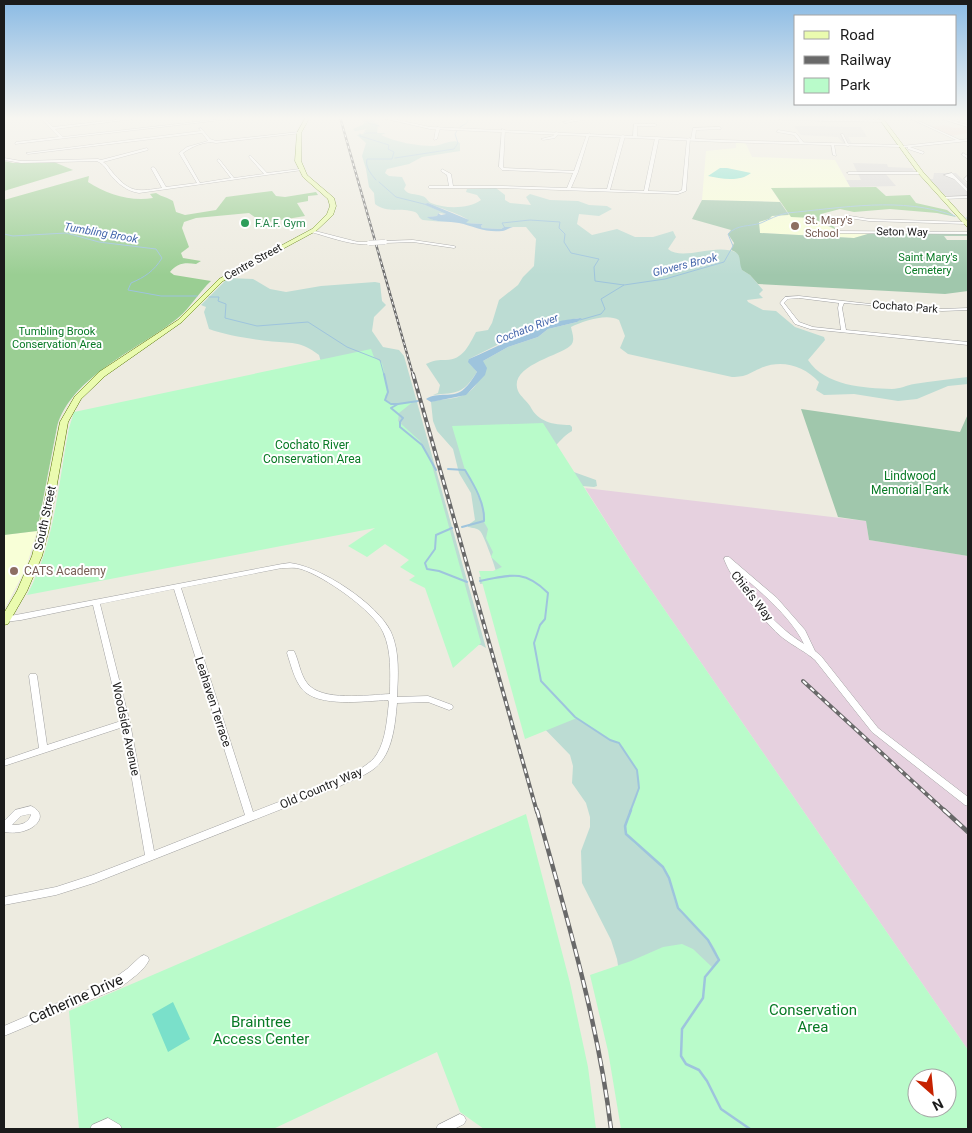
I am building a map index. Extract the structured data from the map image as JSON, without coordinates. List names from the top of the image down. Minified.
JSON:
{"streets":{"main road":["Centre Street","South Street"],"street":["Seton Way","Cochato Park","Chiefs Way","Leahaven Terrace","Woodside Avenue","Old Country Way","Catherine Drive"]},"crossings":[["Centre Street","South Street"],["South Street","Old Country Way"],["Leahaven Terrace","Old Country Way"],["Woodside Avenue","Old Country Way"]],"water":["Tumbling Brook","Glovers Brook","Cochato River"],"parks":["Saint Mary's Cemetery","Tumbling Brook Conservation Area","Cochato River Conservation Area","Lindwood Memorial Park","Conservation Area","Braintree Access Center"],"places":["F.A.F. Gym","St. Mary's School","CATS Academy"],"legend":["Road","Railway","Park"],"north":"bottom right"}
